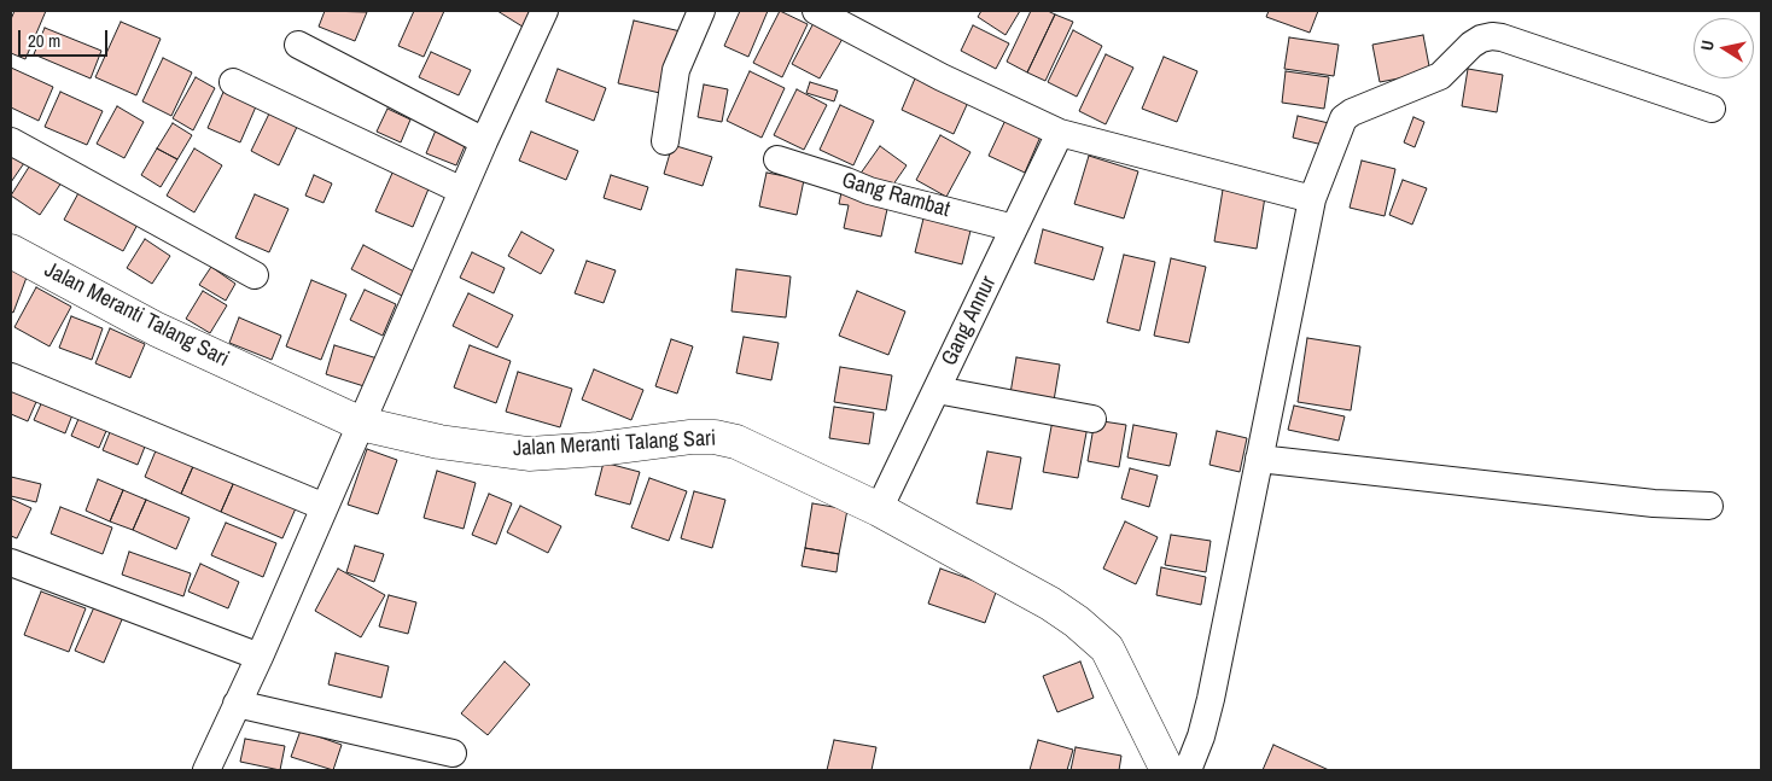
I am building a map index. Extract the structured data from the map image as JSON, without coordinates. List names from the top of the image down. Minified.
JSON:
{"streets":{"street":["Gang Rambat","Jalan Meranti Talang Sari","Gang Annur"]},"crossings":[["Gang Rambat","Gang Annur"],["Jalan Meranti Talang Sari","Gang Annur"]],"scale_bar":"20 m","north":"left"}
